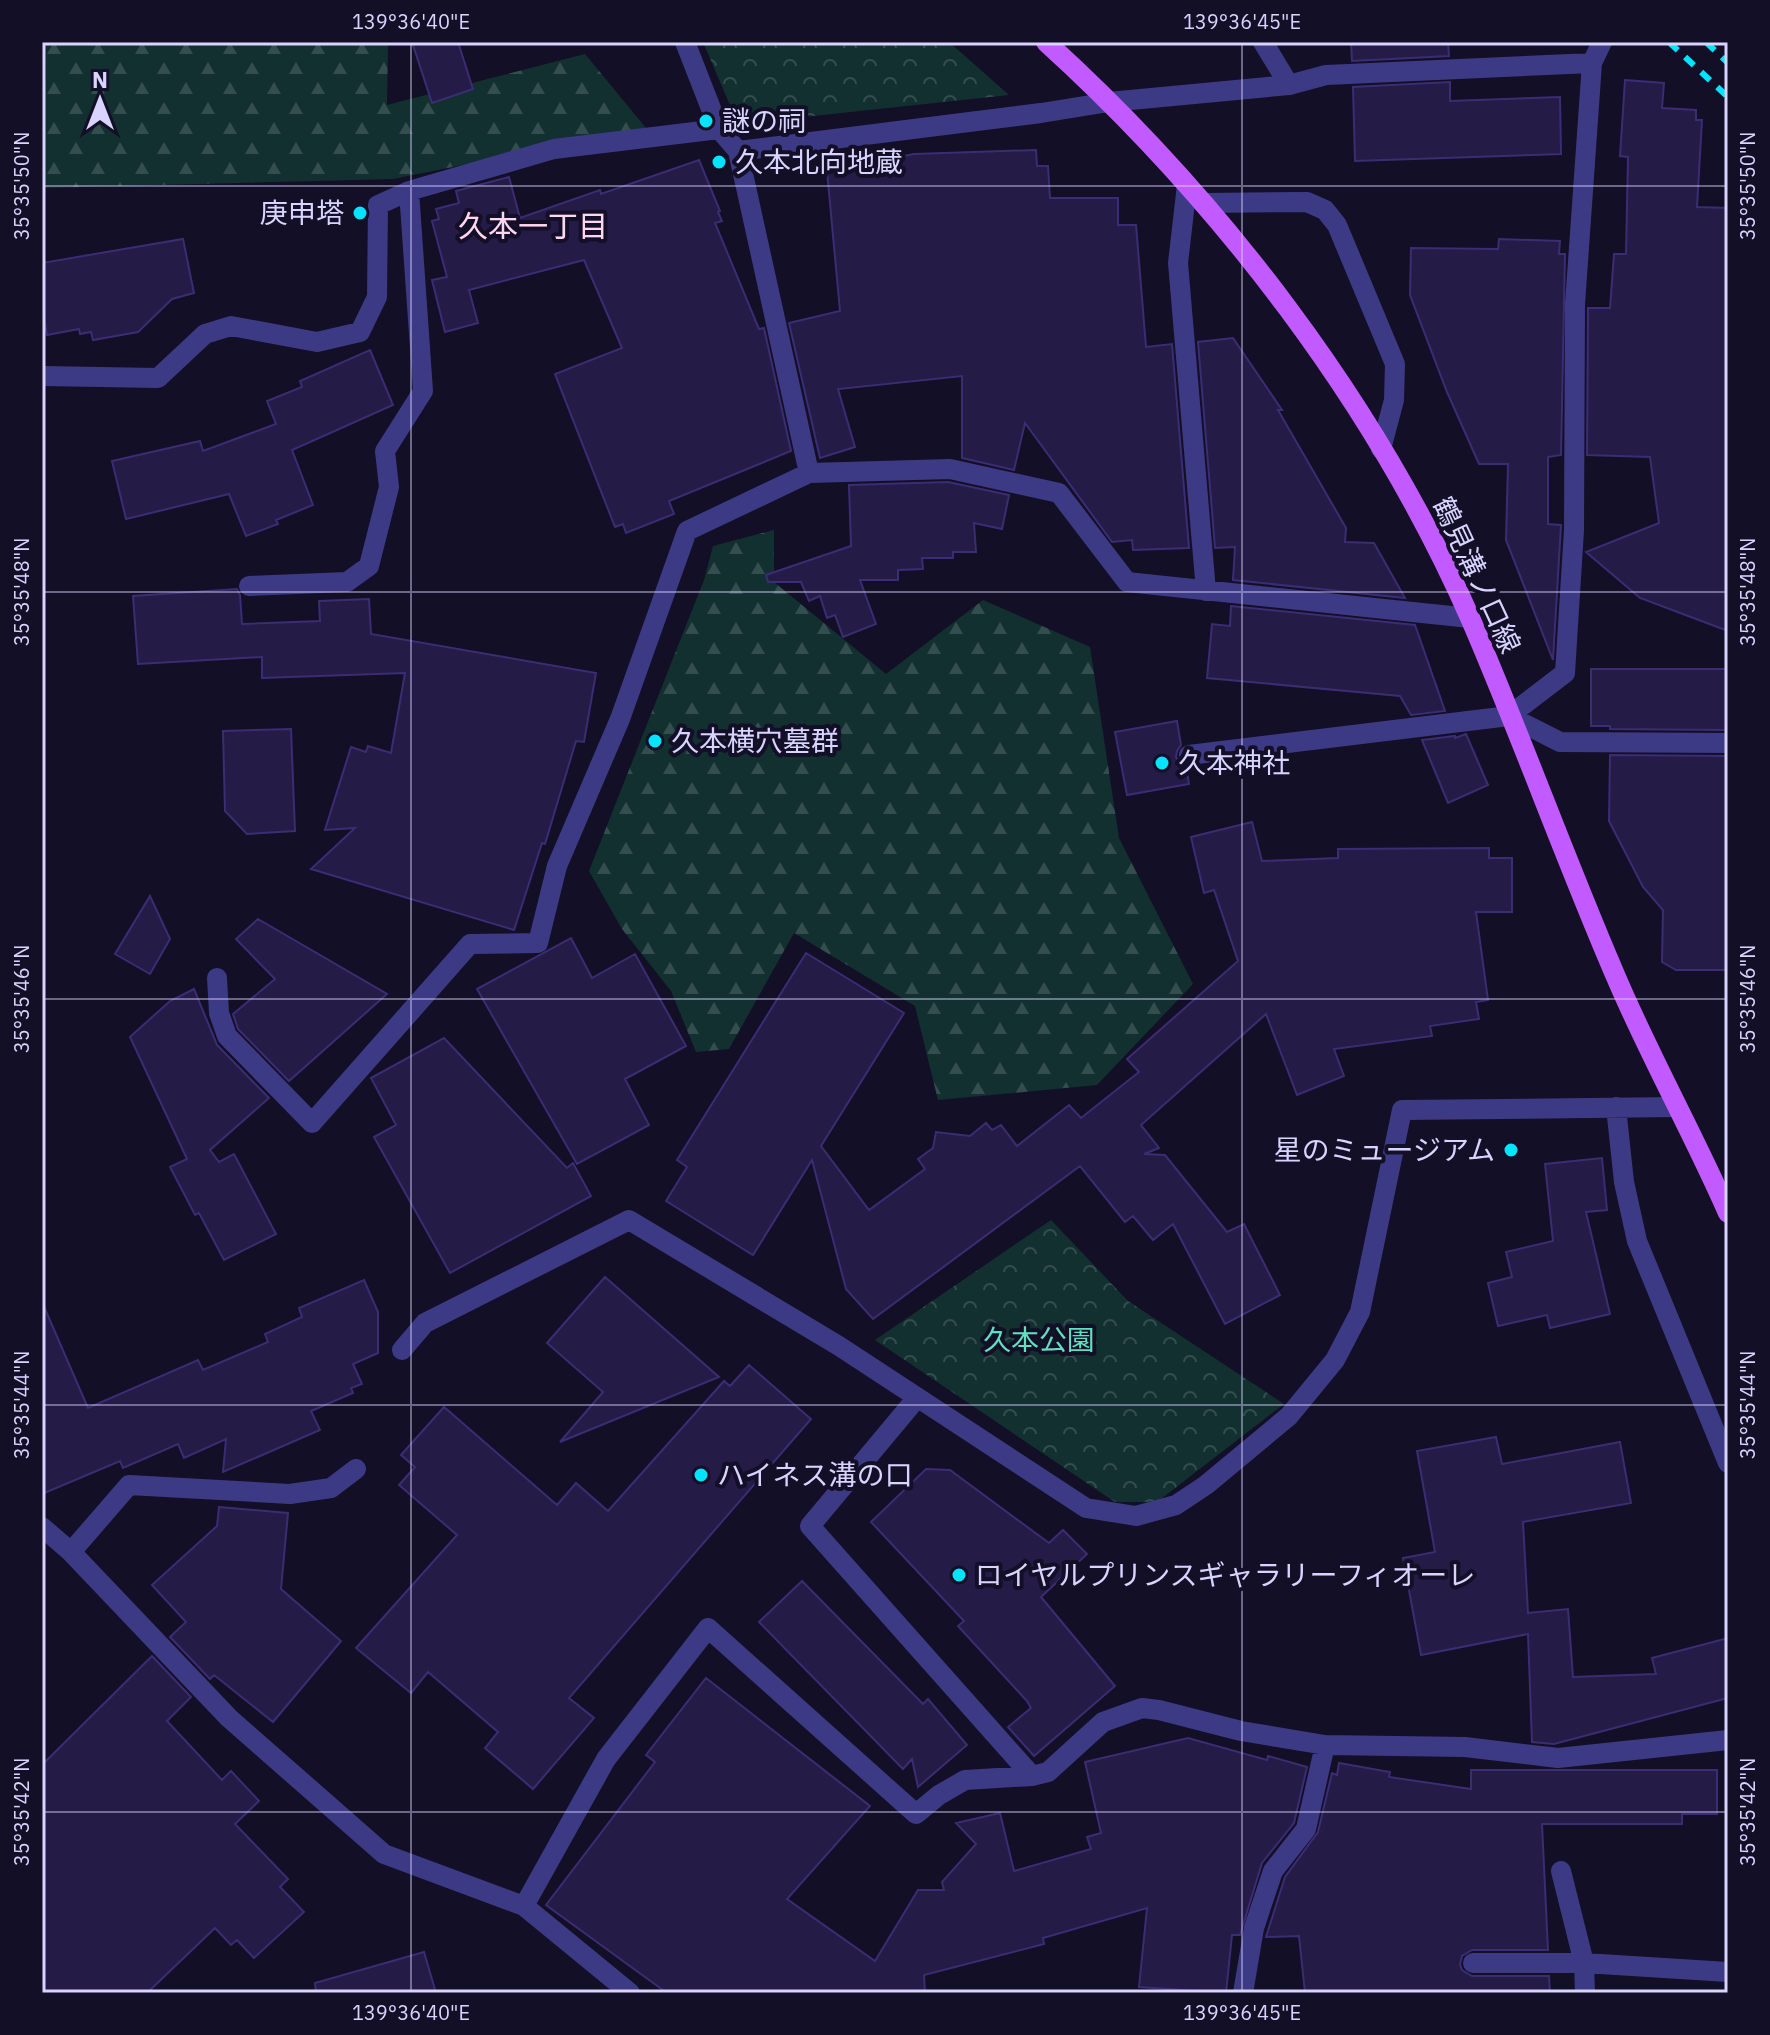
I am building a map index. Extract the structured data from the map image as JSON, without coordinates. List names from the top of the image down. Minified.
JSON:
{"streets":{"main road":["鶴見溝ノ口線"]},"districts":["久本一丁目"],"parks":["久本公園"],"places":["謎の祠","久本北向地蔵","庚申塔","久本横穴墓群","久本神社","星のミュージアム","ハイネス溝の口","ロイヤルプリンスギャラリーフィオーレ"],"north":"top","coordinates":["139°36'40\"E","139°36'45\"E","35°35'50\"N","35°35'48\"N","35°35'46\"N","35°35'44\"N","35°35'42\"N"]}
